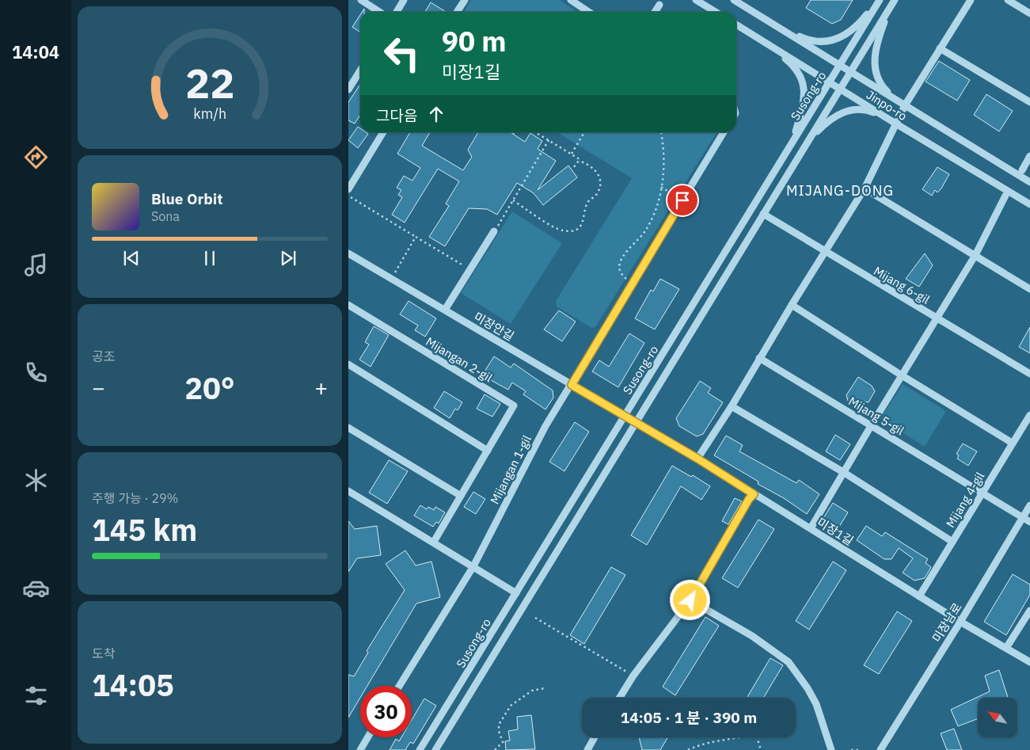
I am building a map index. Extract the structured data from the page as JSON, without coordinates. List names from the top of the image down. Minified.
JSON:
{"streets":{"street":["Susong-ro","Jinpo-ro","Mijang 6-gil","미장안길","Mijangan 2-gil","Mijang 5-gil","Mijangan 1-gil","Mijang 4-gil","미장1길","미장남로"]},"crossings":[["Susong-ro","Jinpo-ro"],["Susong-ro","Mijang 6-gil"],["Susong-ro","미장안길"],["Susong-ro","미장1길"],["미장안길","Mijangan 1-gil"],["미장안길","미장1길"],["Mijang 5-gil","Mijang 4-gil"],["Mijang 5-gil","미장남로"],["Mijang 4-gil","미장1길"],["미장1길","미장남로"]],"districts":["MIJANG-DONG"],"north":"top left","page":{"tabs":"14:04","turn":["90 m","미장1길"],"then":"그다음","song":["Blue Orbit","Sona"],"tile":["공조",["주행 가능 · 29%","145 km"],["도착","14:05"]],"heat":["−","20°","+"],"limit":"30","trip":"14:05 · 1 분 · 390 m","gauge":["22","km/h"]}}
